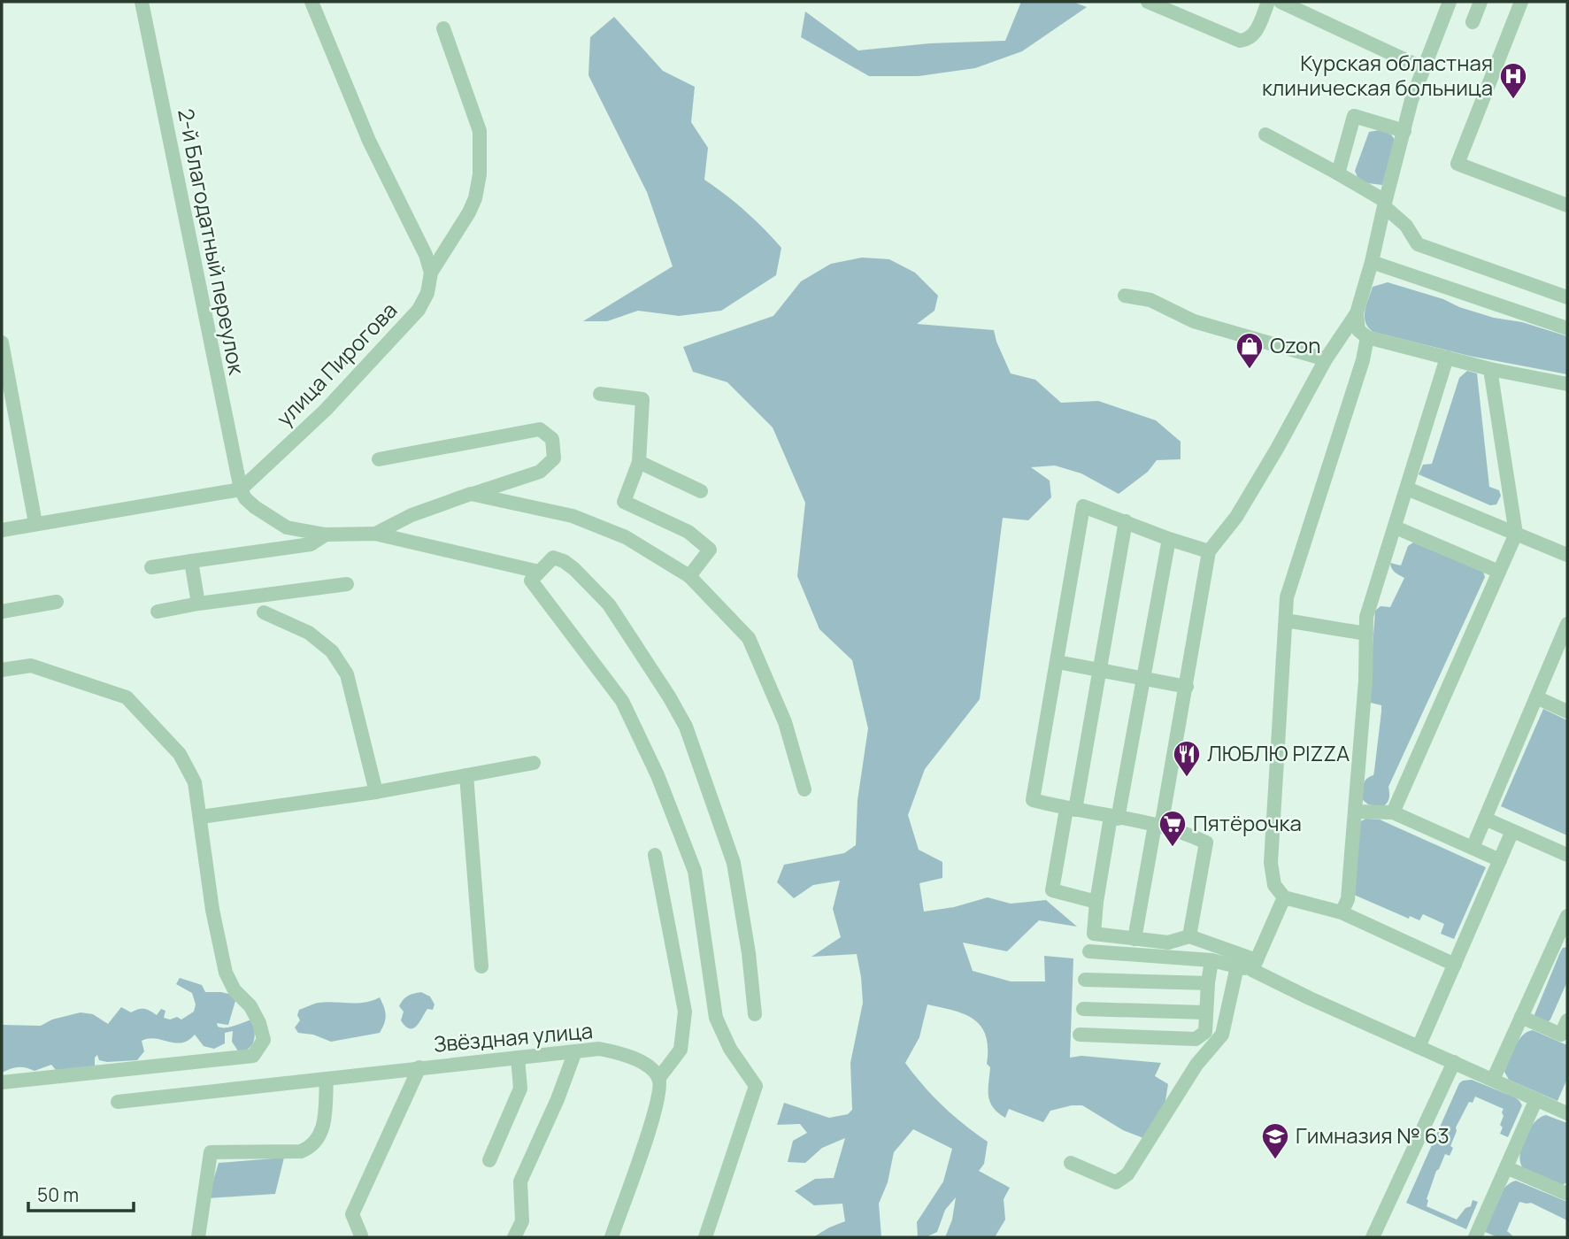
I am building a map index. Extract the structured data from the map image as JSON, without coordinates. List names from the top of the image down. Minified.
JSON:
{"streets":{"street":["2-й Благодатный переулок","улица Пирогова","Звёздная улица"]},"crossings":[["2-й Благодатный переулок","улица Пирогова"]],"places":{"hospital":["Курская областная клиническая больница"],"shop":["Ozon"],"restaurant":["ЛЮБЛЮ PIZZA"],"supermarket":["Пятёрочка"],"school or university":["Гимназия № 63"]},"scale_bar":"50 m"}
